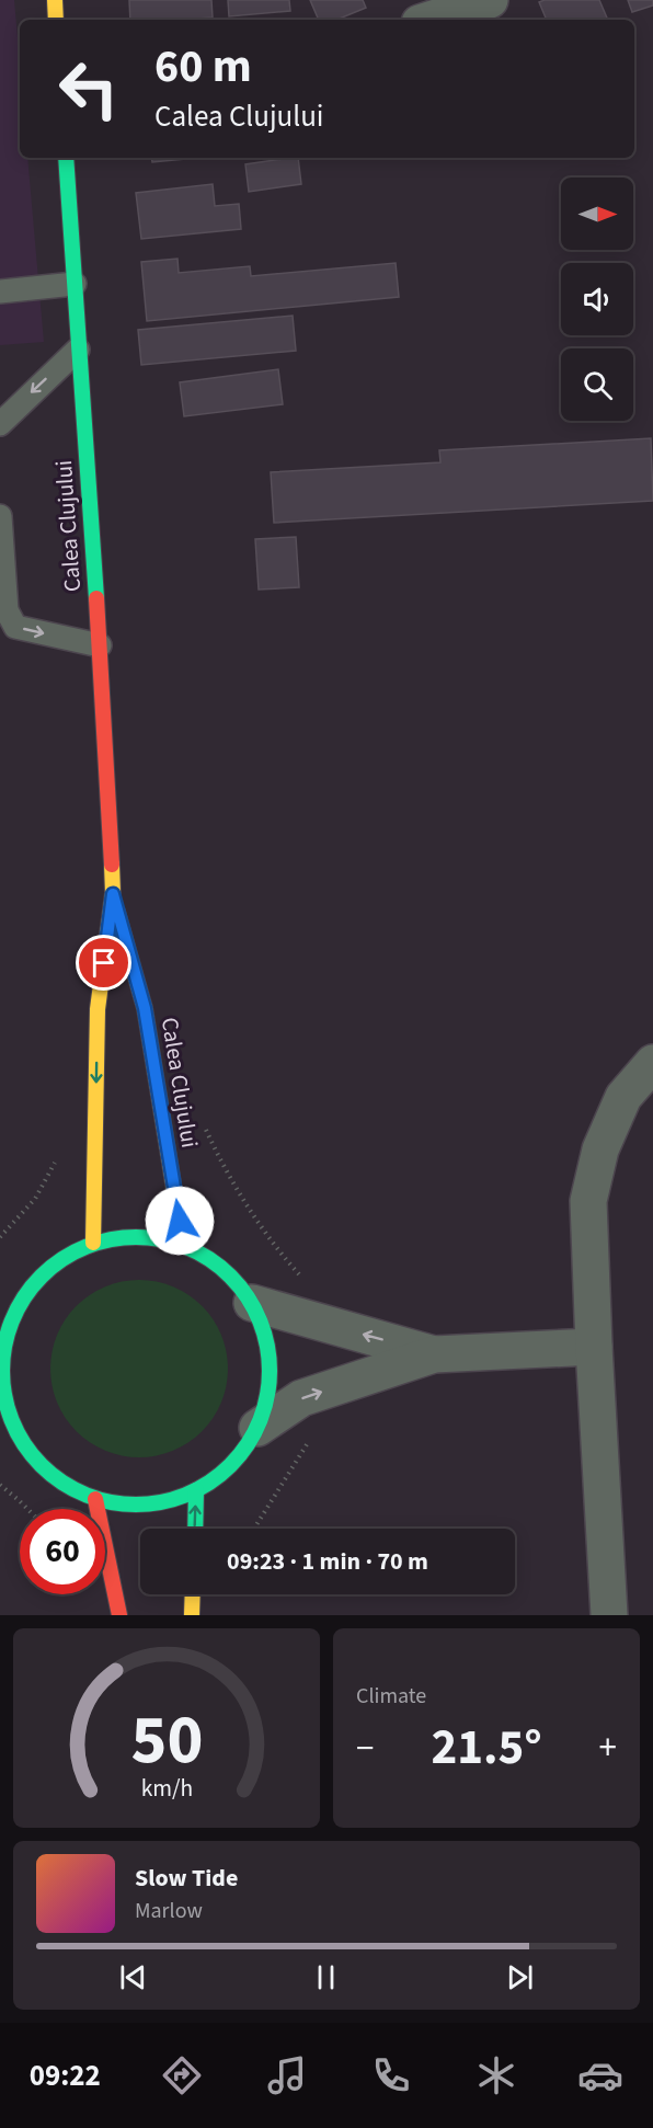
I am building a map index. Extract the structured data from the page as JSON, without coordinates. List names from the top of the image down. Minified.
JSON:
{"streets":{"main road":["Calea Clujului"]},"north":"right","page":{"turn":["60 m","Calea Clujului"],"limit":"60","trip":"09:23 · 1 min · 70 m","tile":"Climate","heat":["−","21.5°","+"],"song":["Slow Tide","Marlow"],"tabs":"09:22","gauge":["50","km/h"]}}
